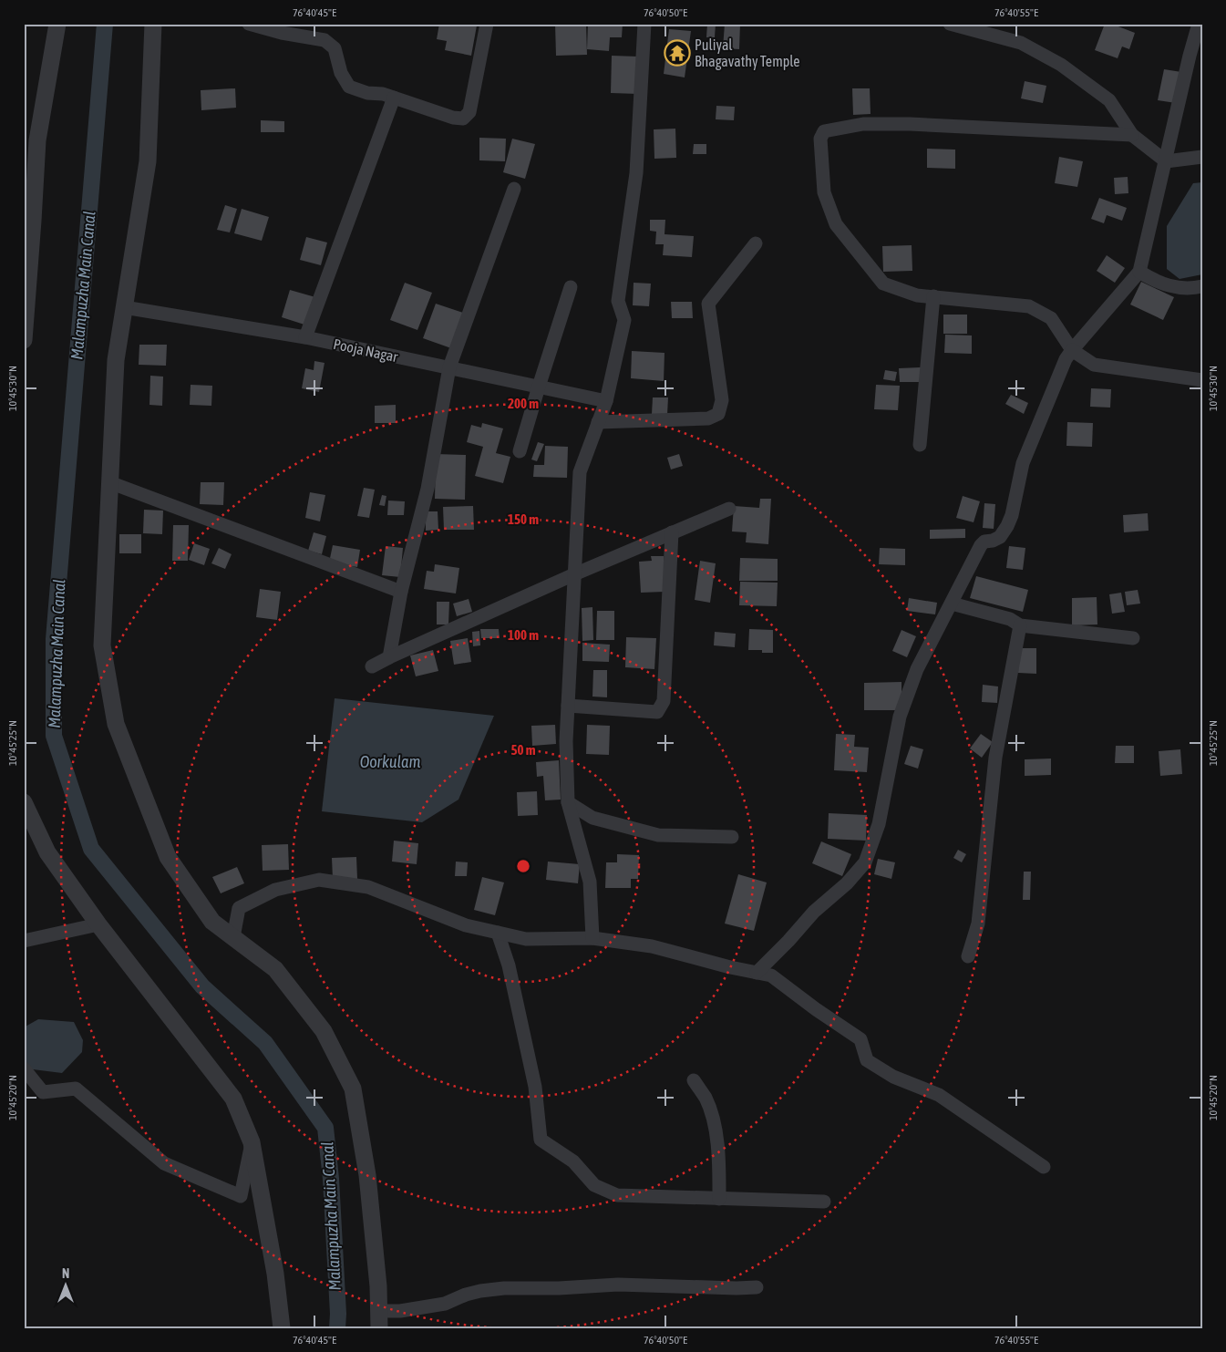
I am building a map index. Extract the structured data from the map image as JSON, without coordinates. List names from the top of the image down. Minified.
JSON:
{"streets":{"street":["Pooja Nagar"]},"water":["Malampuzha Main Canal","Oorkulam"],"places":{"temple":["Puliyal Bhagavathy Temple"]},"north":"top","coordinates":["76°40'45\"E","76°40'50\"E","76°40'55\"E","10°45'30\"N","10°45'25\"N","10°45'20\"N"],"rings":["200 m","150 m","100 m","50 m"]}
